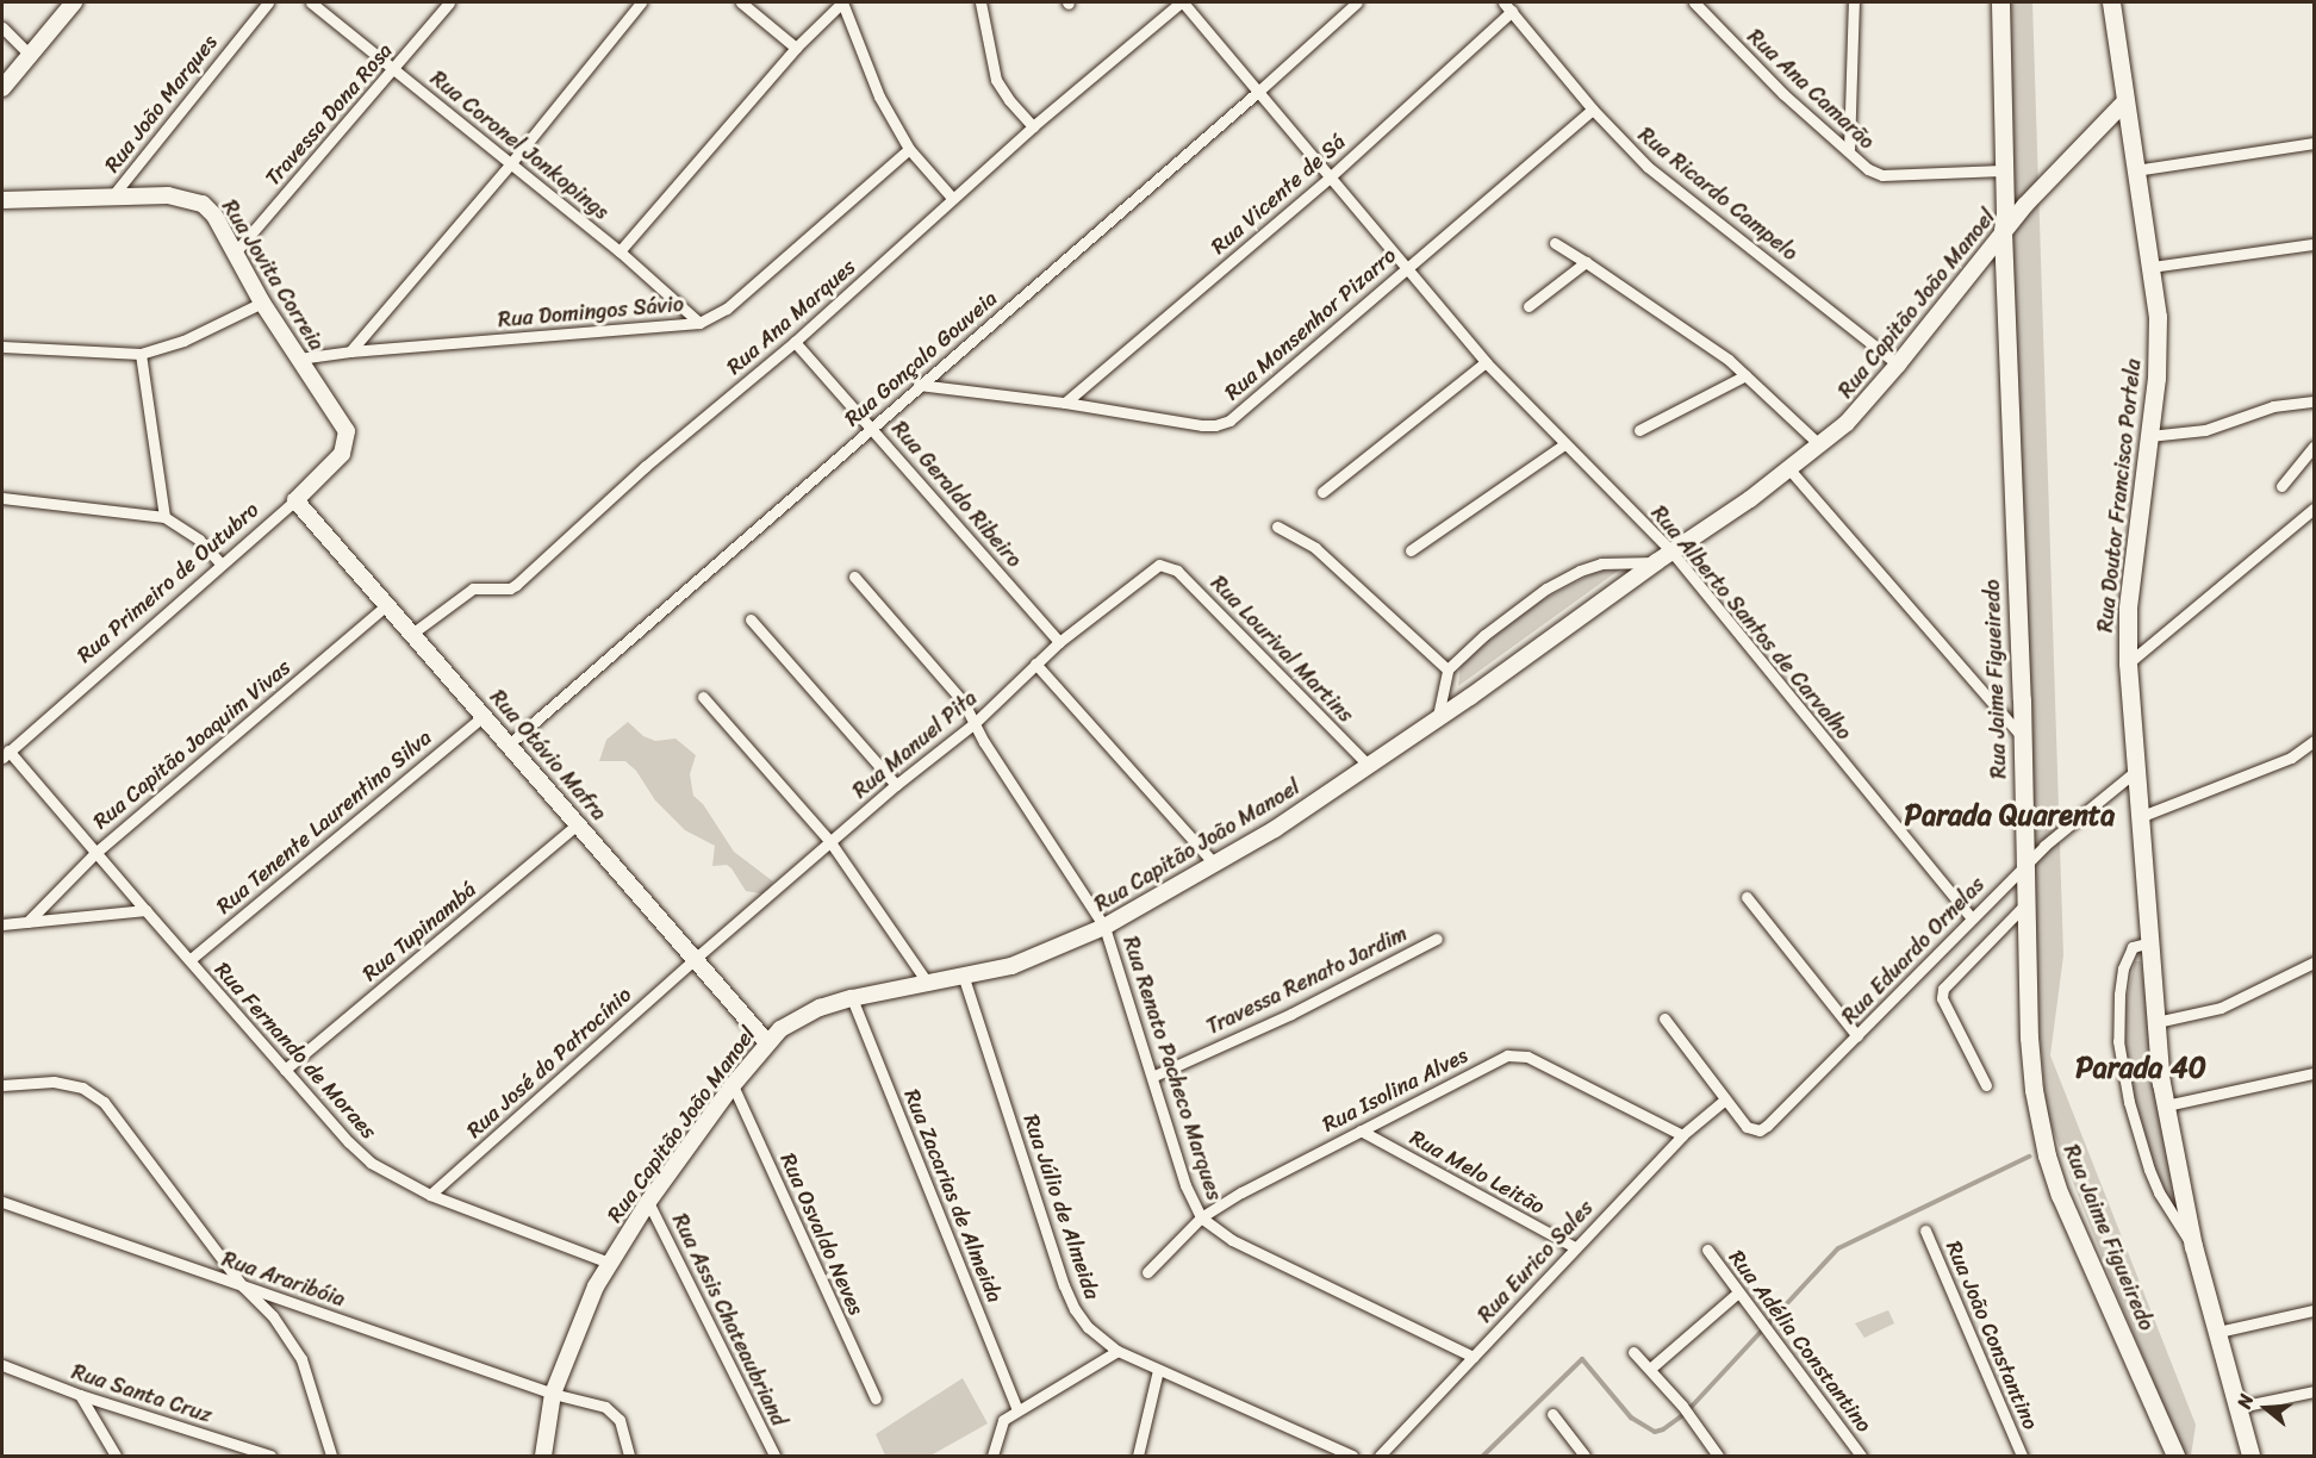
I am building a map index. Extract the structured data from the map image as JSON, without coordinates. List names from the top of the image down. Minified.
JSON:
{"streets":{"main road":["Rua Jovita Correia","Rua Capitão João Manoel","Rua Doutor Francisco Portela","Rua Primeiro de Outubro","Rua Jaime Figueiredo","Rua Otávio Mafra"],"street":["Rua Ana Camarão","Rua João Marques","Travessa Dona Rosa","Rua Coronel Jonkopings","Rua Vicente de Sá","Rua Ricardo Campelo","Rua Domingos Sávio","Rua Ana Marques","Rua Monsenhor Pizarro","Rua Gonçalo Gouveia","Rua Geraldo Ribeiro","Rua Alberto Santos de Carvalho","Rua Lourival Martins","Rua Capitão Joaquim Vivas","Rua Manuel Pita","Rua Tenente Laurentino Silva","Rua Tupinambá","Rua Eduardo Ornelas","Travessa Renato Jardim","Rua Fernando de Moraes","Rua José do Patrocínio","Rua Renato Pacheco Marques","Rua Isolina Alves","Rua Melo Leitão","Rua Zacarias de Almeida","Rua Júlio de Almeida","Rua Osvaldo Neves","Rua Eurico Sales","Rua Araribóia","Rua Assis Chateaubriand","Rua João Constantino","Rua Adélia Constantino","Rua Santa Cruz"]},"crossings":[["Rua Ana Camarão","Rua Jaime Figueiredo"],["Rua João Marques","Rua Jovita Correia"],["Travessa Dona Rosa","Rua Coronel Jonkopings"],["Travessa Dona Rosa","Rua Jovita Correia"],["Rua Coronel Jonkopings","Rua Domingos Sávio"],["Rua Vicente de Sá","Rua Ricardo Campelo"],["Rua Vicente de Sá","Rua Monsenhor Pizarro"],["Rua Vicente de Sá","Rua Alberto Santos de Carvalho"],["Rua Ricardo Campelo","Rua Capitão João Manoel"],["Rua Ricardo Campelo","Rua Monsenhor Pizarro"],["Rua Jovita Correia","Rua Domingos Sávio"],["Rua Jovita Correia","Rua Primeiro de Outubro"],["Rua Capitão João Manoel","Rua Doutor Francisco Portela"],["Rua Capitão João Manoel","Rua Alberto Santos de Carvalho"],["Rua Capitão João Manoel","Rua Lourival Martins"],["Rua Capitão João Manoel","Rua Jaime Figueiredo"],["Rua Capitão João Manoel","Rua Otávio Mafra"],["Rua Capitão João Manoel","Rua Fernando de Moraes"],["Rua Capitão João Manoel","Rua Renato Pacheco Marques"],["Rua Capitão João Manoel","Rua Zacarias de Almeida"],["Rua Capitão João Manoel","Rua Júlio de Almeida"],["Rua Capitão João Manoel","Rua Osvaldo Neves"],["Rua Capitão João Manoel","Rua Araribóia"],["Rua Capitão João Manoel","Rua Assis Chateaubriand"],["Rua Ana Marques","Rua Geraldo Ribeiro"],["Rua Ana Marques","Rua Alberto Santos de Carvalho"],["Rua Ana Marques","Rua Otávio Mafra"],["Rua Monsenhor Pizarro","Rua Gonçalo Gouveia"],["Rua Monsenhor Pizarro","Rua Alberto Santos de Carvalho"],["Rua Gonçalo Gouveia","Rua Geraldo Ribeiro"],["Rua Gonçalo Gouveia","Rua Alberto Santos de Carvalho"],["Rua Gonçalo Gouveia","Rua Otávio Mafra"],["Rua Geraldo Ribeiro","Rua Manuel Pita"],["Rua Doutor Francisco Portela","Rua Eduardo Ornelas"],["Rua Primeiro de Outubro","Rua Otávio Mafra"],["Rua Primeiro de Outubro","Rua Fernando de Moraes"],["Rua Alberto Santos de Carvalho","Rua Eduardo Ornelas"],["Rua Lourival Martins","Rua Manuel Pita"],["Rua Jaime Figueiredo","Rua Eduardo Ornelas"],["Rua Capitão Joaquim Vivas","Rua Otávio Mafra"],["Rua Capitão Joaquim Vivas","Rua Fernando de Moraes"],["Rua Manuel Pita","Rua Otávio Mafra"],["Rua Manuel Pita","Rua José do Patrocínio"],["Rua Manuel Pita","Rua Renato Pacheco Marques"],["Rua Otávio Mafra","Rua Tenente Laurentino Silva"],["Rua Otávio Mafra","Rua Tupinambá"],["Rua Otávio Mafra","Rua José do Patrocínio"],["Rua Tenente Laurentino Silva","Rua Fernando de Moraes"],["Rua Tupinambá","Rua Fernando de Moraes"],["Rua Eduardo Ornelas","Rua Eurico Sales"],["Travessa Renato Jardim","Rua Renato Pacheco Marques"],["Rua Fernando de Moraes","Rua José do Patrocínio"],["Rua Renato Pacheco Marques","Rua Isolina Alves"],["Rua Renato Pacheco Marques","Rua Eurico Sales"],["Rua Isolina Alves","Rua Melo Leitão"],["Rua Isolina Alves","Rua Eurico Sales"],["Rua Melo Leitão","Rua Eurico Sales"]],"districts":["Parada Quarenta","Parada 40"],"north":"left"}
